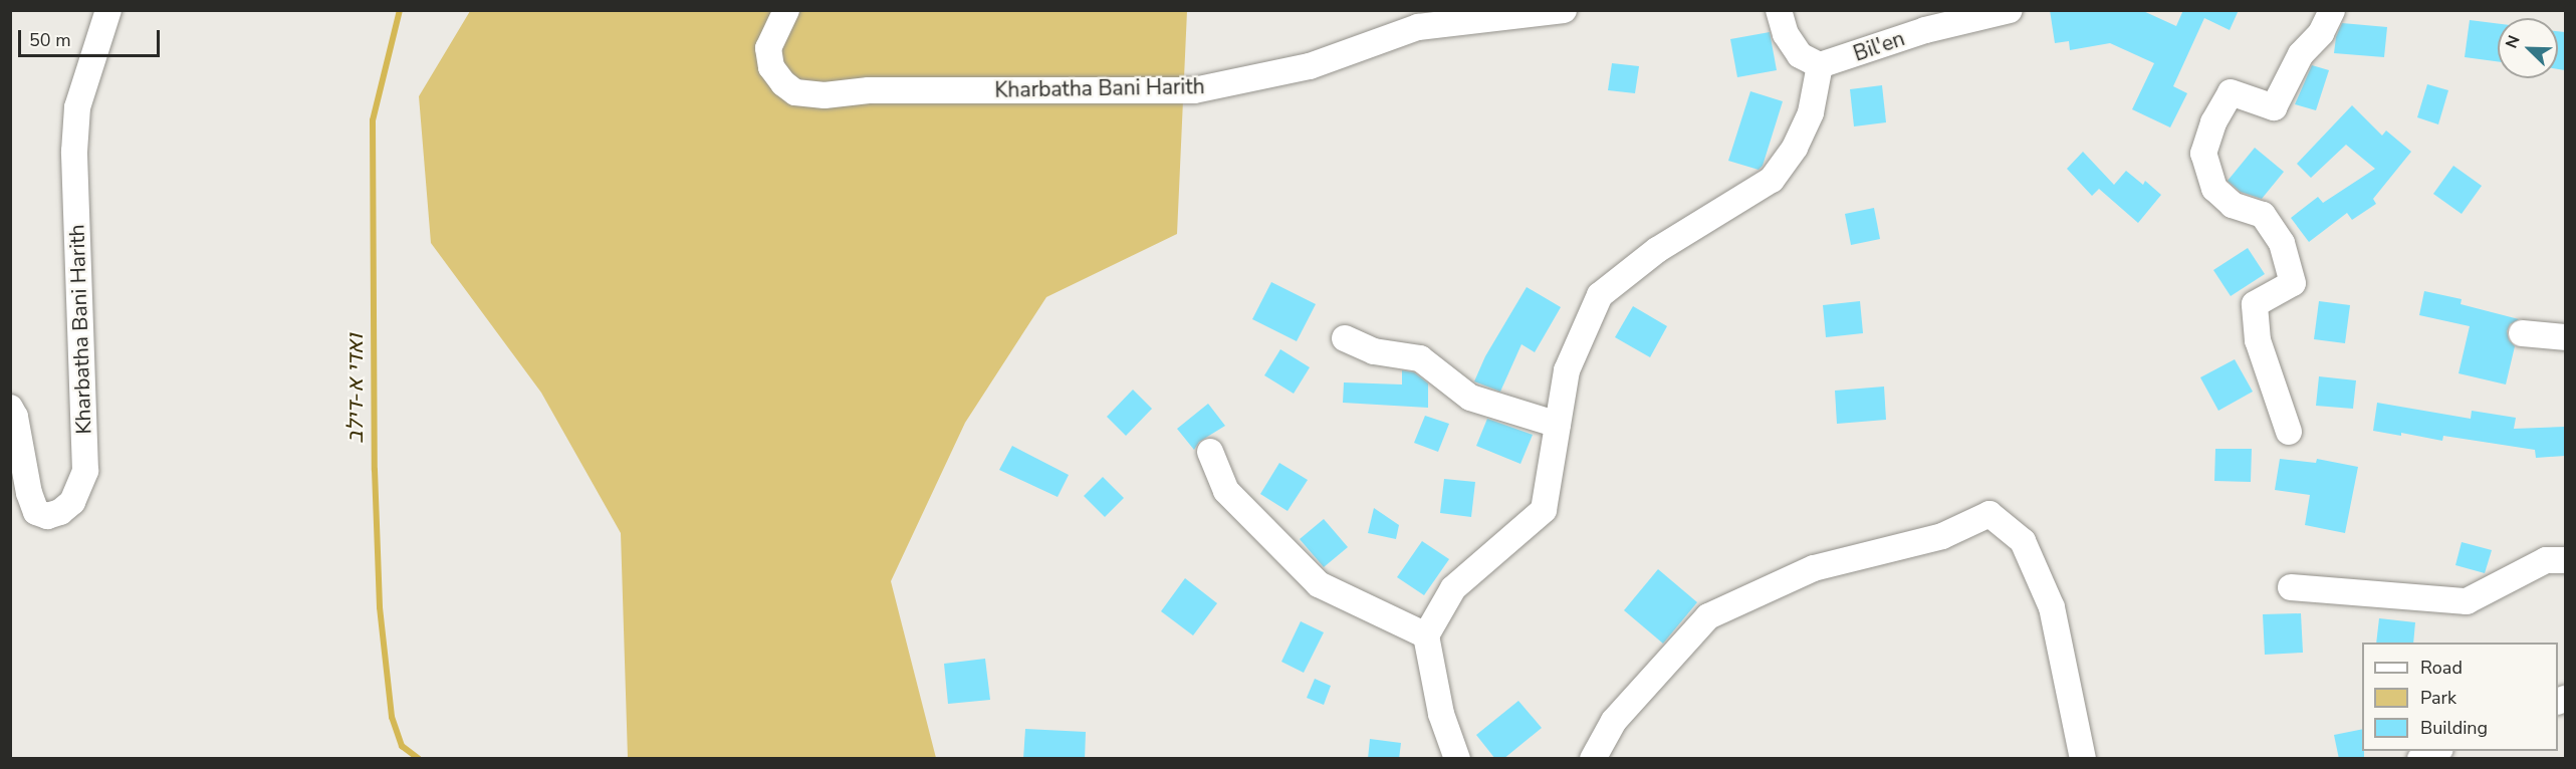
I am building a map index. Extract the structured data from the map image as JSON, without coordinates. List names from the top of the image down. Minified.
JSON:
{"streets":{"street":["Bil'en","Kharbatha Bani Harith"]},"water":["ואדי א-דילב"],"legend":["Road","Park","Building"],"scale_bar":"50 m","north":"top left"}
